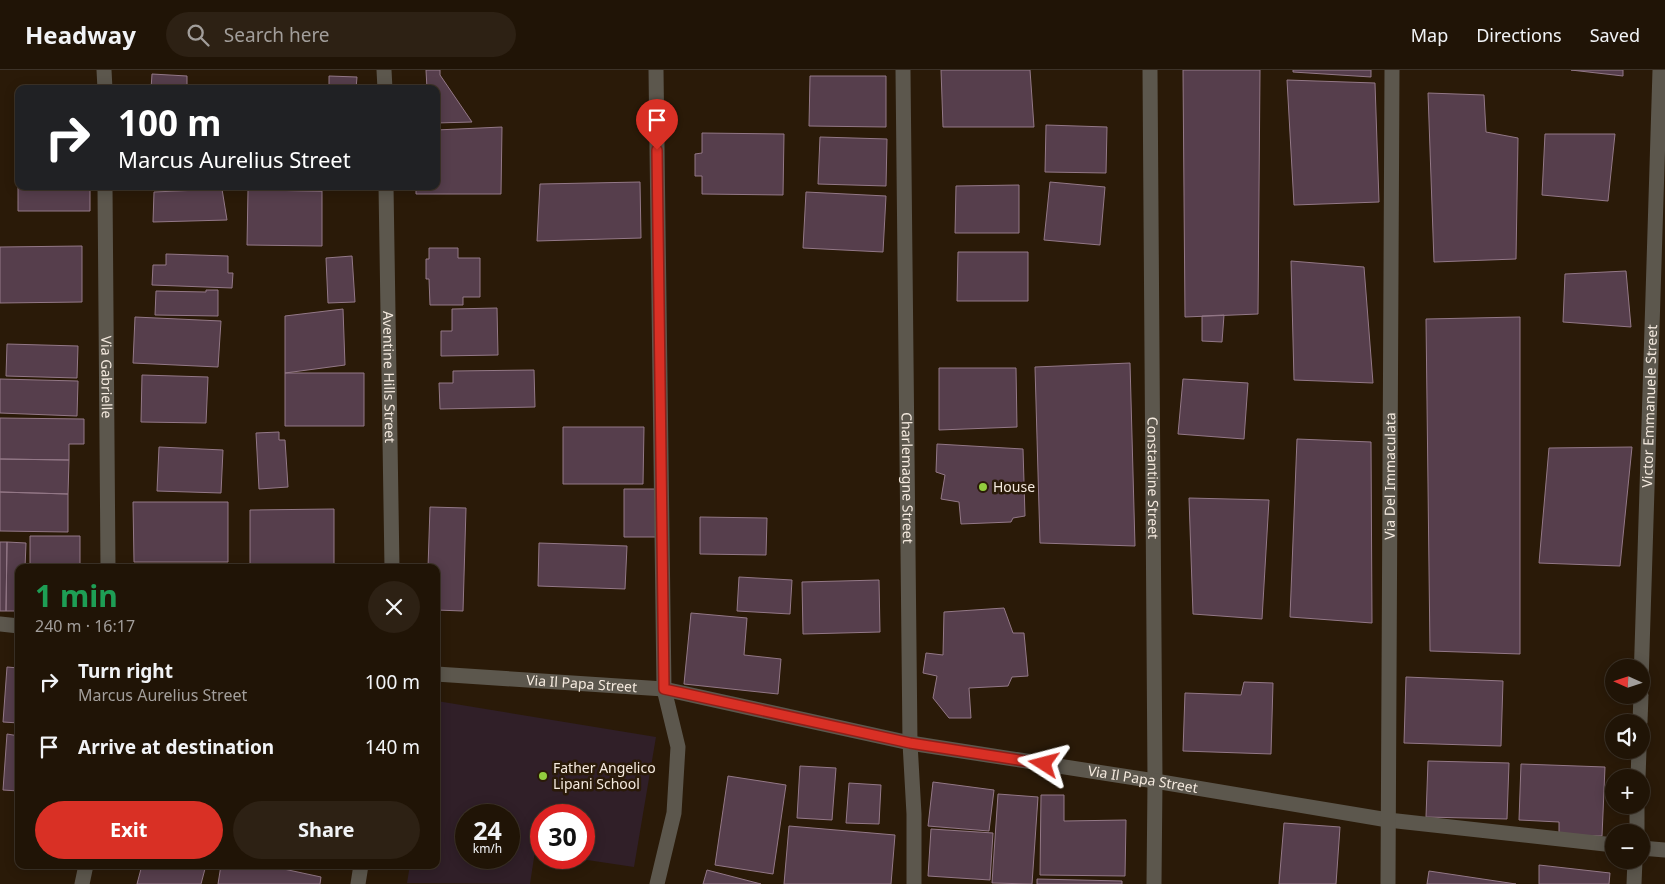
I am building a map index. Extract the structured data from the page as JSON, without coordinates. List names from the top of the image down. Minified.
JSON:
{"streets":{"street":["Via Gabrielle","Aventine Hills Street","Victor Emmanuele Street","Charlemagne Street","Constantine Street","Via Del Immaculata","Via Il Papa Street"]},"crossings":[["Charlemagne Street","Via Il Papa Street"],["Constantine Street","Via Il Papa Street"],["Via Del Immaculata","Via Il Papa Street"]],"places":["House","Father Angelico Lipani School"],"north":"left","page":{"header":"Headway","search":"Search here","nav":["Map","Directions","Saved"],"turn":["100 m","Marcus Aurelius Street"],"heading":["1 min","240 m · 16:17"],"list":[{"name":"Turn right","note":"Marcus Aurelius Street","value":"100 m"},{"name":"Arrive at destination","value":"140 m"}],"map_buttons":["+","−"],"buttons":["Exit","Share"],"speed":"24 km/h","limit":"30"}}
